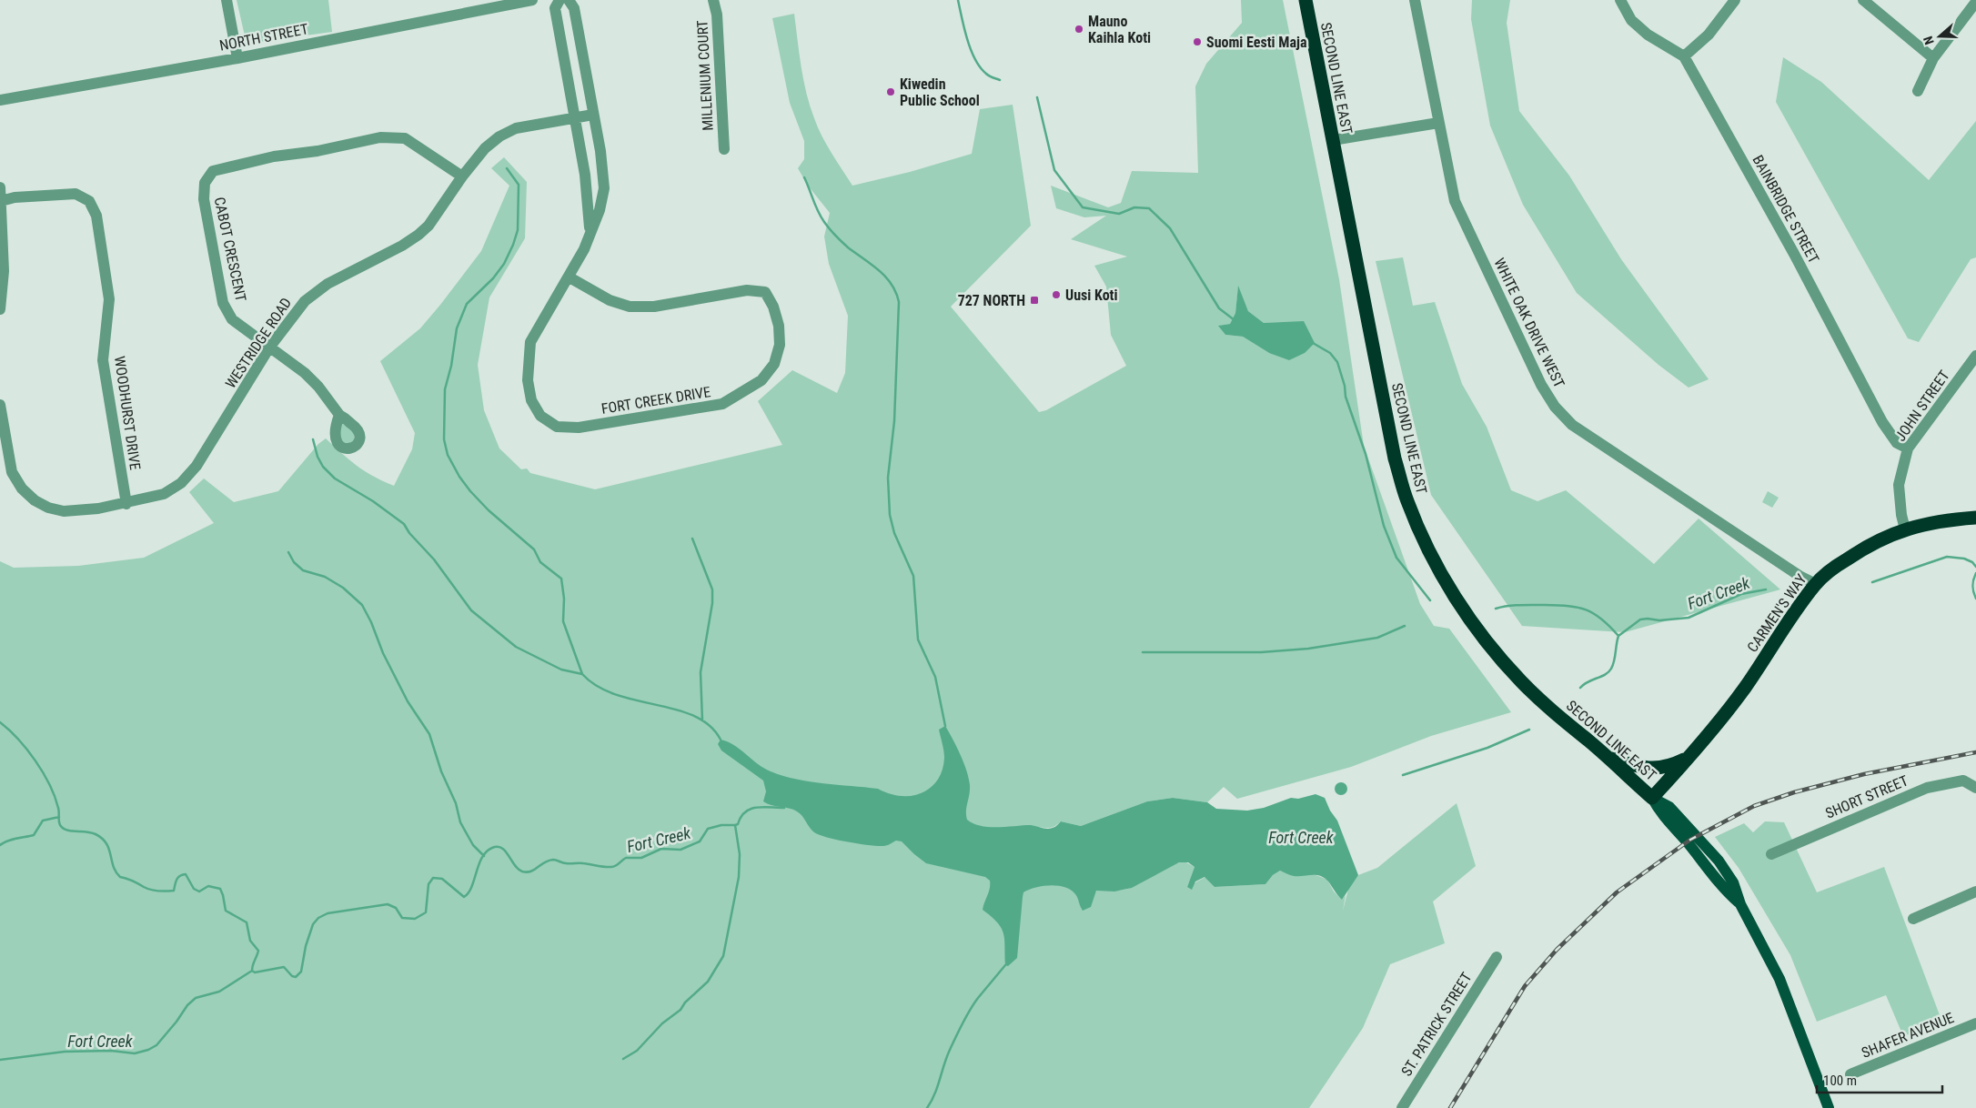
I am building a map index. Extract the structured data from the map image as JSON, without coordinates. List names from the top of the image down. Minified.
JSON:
{"streets":{"highway":["SECOND LINE EAST","CARMEN'S WAY"],"street":["NORTH STREET","MILLENIUM COURT","BAINBRIDGE STREET","CABOT CRESCENT","WHITE OAK DRIVE WEST","WESTRIDGE ROAD","FORT CREEK DRIVE","JOHN STREET","WOODHURST DRIVE","SHORT STREET","ST. PATRICK STREET","SHAFER AVENUE"]},"crossings":[["SECOND LINE EAST","CARMEN'S WAY"],["BAINBRIDGE STREET","JOHN STREET"],["CABOT CRESCENT","WESTRIDGE ROAD"],["WHITE OAK DRIVE WEST","CARMEN'S WAY"],["WESTRIDGE ROAD","FORT CREEK DRIVE"],["WESTRIDGE ROAD","WOODHURST DRIVE"],["JOHN STREET","CARMEN'S WAY"]],"water":["Fort Creek"],"places":{"other":["Mauno Kaihla Koti","Suomi Eesti Maja","Kiwedin Public School","Uusi Koti"],"transit":["727 NORTH"]},"scale_bar":"100 m","north":"left"}
